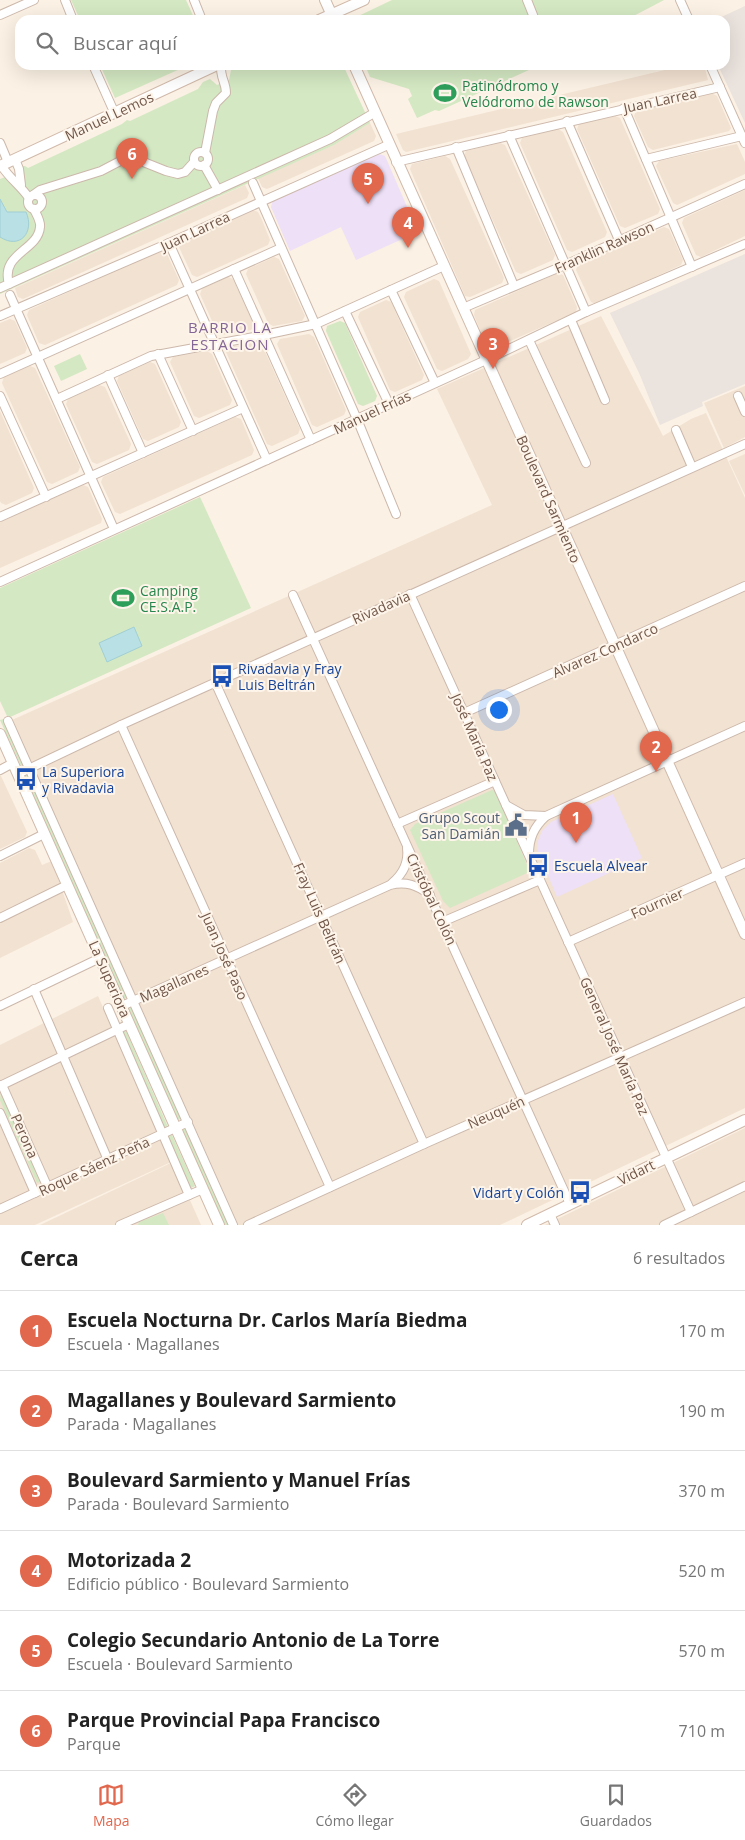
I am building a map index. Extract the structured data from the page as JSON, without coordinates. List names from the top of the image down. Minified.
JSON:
{"streets":{"street":["Juan Larrea","Manuel Lemos","Franklin Rawson","Manuel Frías","Boulevard Sarmiento","Rivadavia","Alvarez Condarco","José María Paz","Cristóbal Colón","Fournier","Fray Luis Beltrán","Juan José Paso","La Superiora","Magallanes","General José María Paz","Neuquén","Perona","Roque Sáenz Peña","Vidart"]},"crossings":[["Juan Larrea","Boulevard Sarmiento"],["Franklin Rawson","Boulevard Sarmiento"],["Manuel Frías","Boulevard Sarmiento"],["Boulevard Sarmiento","Rivadavia"],["Boulevard Sarmiento","Alvarez Condarco"],["Boulevard Sarmiento","Fournier"],["Rivadavia","José María Paz"],["Rivadavia","Cristóbal Colón"],["Rivadavia","Fray Luis Beltrán"],["Rivadavia","Juan José Paso"],["Rivadavia","La Superiora"],["Alvarez Condarco","José María Paz"],["José María Paz","General José María Paz"],["Cristóbal Colón","Magallanes"],["Cristóbal Colón","Neuquén"],["Cristóbal Colón","Vidart"],["Fournier","General José María Paz"],["Fray Luis Beltrán","Magallanes"],["Fray Luis Beltrán","Neuquén"],["Juan José Paso","Magallanes"],["Juan José Paso","Neuquén"],["La Superiora","Magallanes"],["La Superiora","Roque Sáenz Peña"],["General José María Paz","Neuquén"],["General José María Paz","Vidart"],["Perona","Roque Sáenz Peña"]],"districts":["BARRIO LA ESTACION"],"places":{"sports":["Patinódromo y Velódromo de Rawson","Camping CE.S.A.P."],"bus stop":["Rivadavia y Fray Luis Beltrán","La Superiora y Rivadavia","Escuela Alvear","Vidart y Colón"],"public building":["Grupo Scout San Damián"]},"page":{"search":"Buscar aquí","pins":["6","5","4","3","2","1"],"heading":["Cerca","6 resultados"],"list":[{"mark":"1","name":"Escuela Nocturna Dr. Carlos María Biedma","note":"Escuela · Magallanes","value":"170 m"},{"mark":"2","name":"Magallanes y Boulevard Sarmiento","note":"Parada · Magallanes","value":"190 m"},{"mark":"3","name":"Boulevard Sarmiento y Manuel Frías","note":"Parada · Boulevard Sarmiento","value":"370 m"},{"mark":"4","name":"Motorizada 2","note":"Edificio público · Boulevard Sarmiento","value":"520 m"},{"mark":"5","name":"Colegio Secundario Antonio de La Torre","note":"Escuela · Boulevard Sarmiento","value":"570 m"},{"mark":"6","name":"Parque Provincial Papa Francisco","note":"Parque","value":"710 m"}],"nav":["Mapa","Cómo llegar","Guardados"]}}
